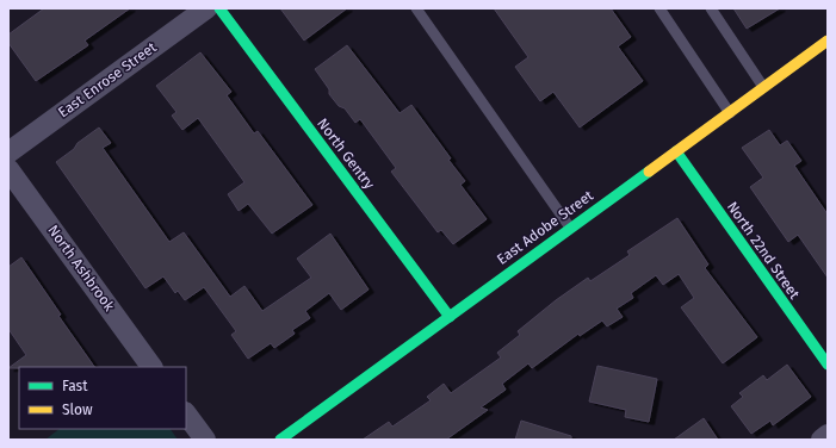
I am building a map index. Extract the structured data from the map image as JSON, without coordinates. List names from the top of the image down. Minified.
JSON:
{"streets":{"street":["East Enrose Street","North Gentry","East Adobe Street","North 22nd Street","North Ashbrook"]},"crossings":[["North Gentry","East Adobe Street"],["East Adobe Street","North 22nd Street"]],"legend":["Fast","Slow"]}
